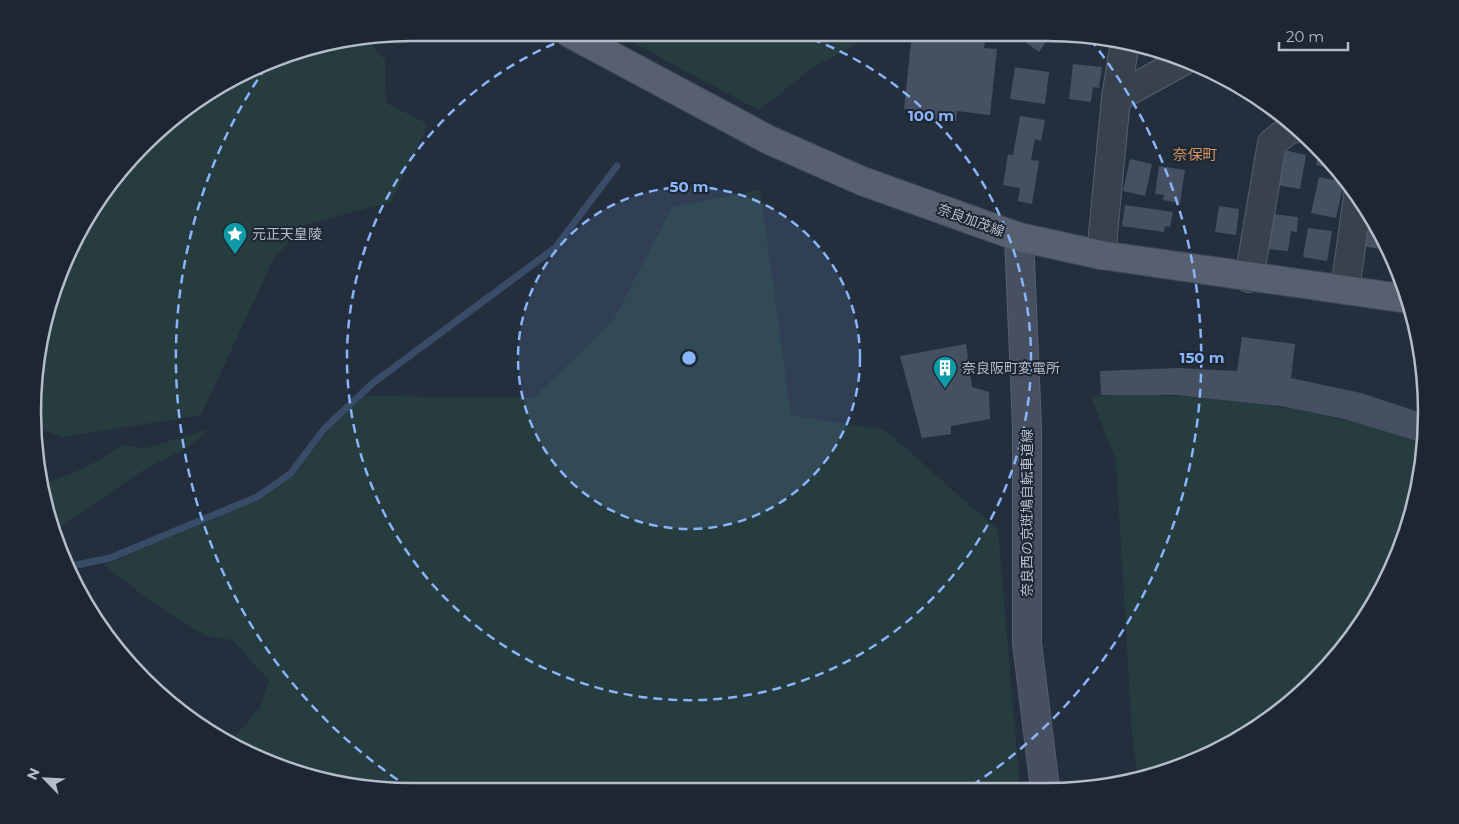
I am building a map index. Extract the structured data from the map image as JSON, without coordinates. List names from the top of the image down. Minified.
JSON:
{"streets":{"main road":["奈良加茂線","奈良西の京斑鳩自転車道線"]},"crossings":[["奈良加茂線","奈良西の京斑鳩自転車道線"]],"districts":["奈保町"],"places":{"place":["元正天皇陵"],"building":["奈良阪町変電所"]},"scale_bar":"20 m","north":"top left","rings":["100 m","50 m","150 m"]}
